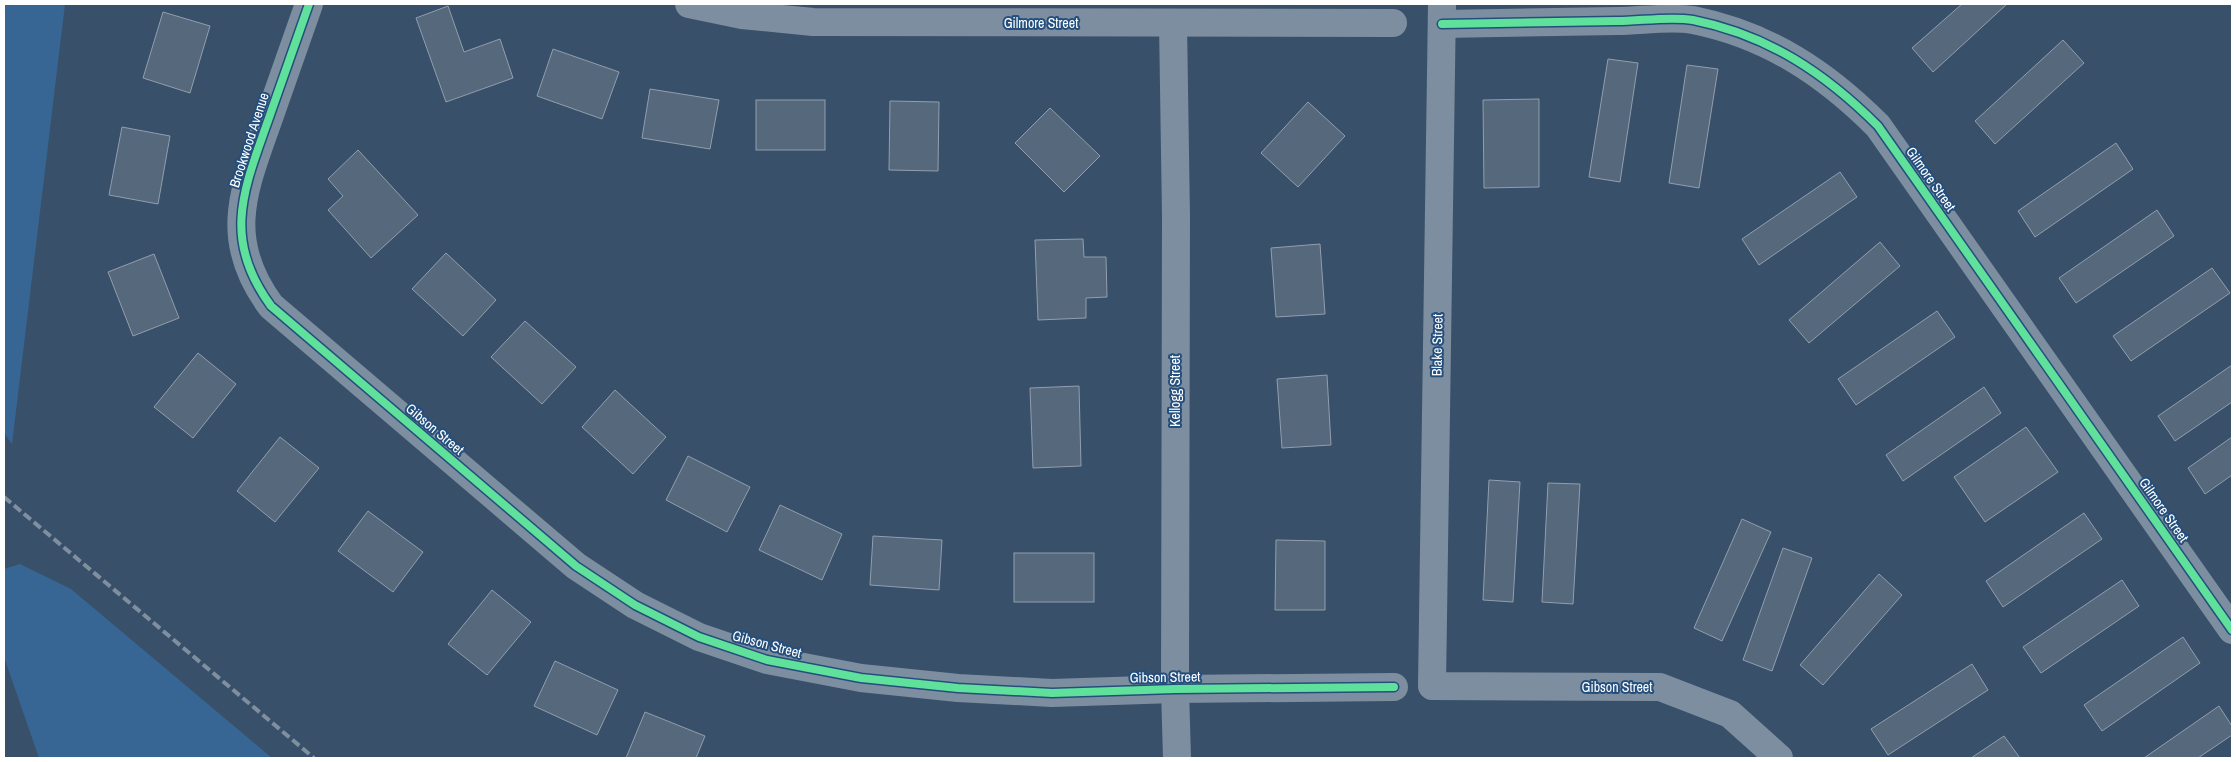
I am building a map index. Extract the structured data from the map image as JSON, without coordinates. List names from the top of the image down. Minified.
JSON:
{"streets":{"street":["Gilmore Street","Brookwood Avenue","Blake Street","Kellogg Street","Gibson Street"]},"crossings":[["Gilmore Street","Blake Street"],["Gilmore Street","Kellogg Street"],["Brookwood Avenue","Gibson Street"],["Blake Street","Gibson Street"],["Kellogg Street","Gibson Street"]]}
